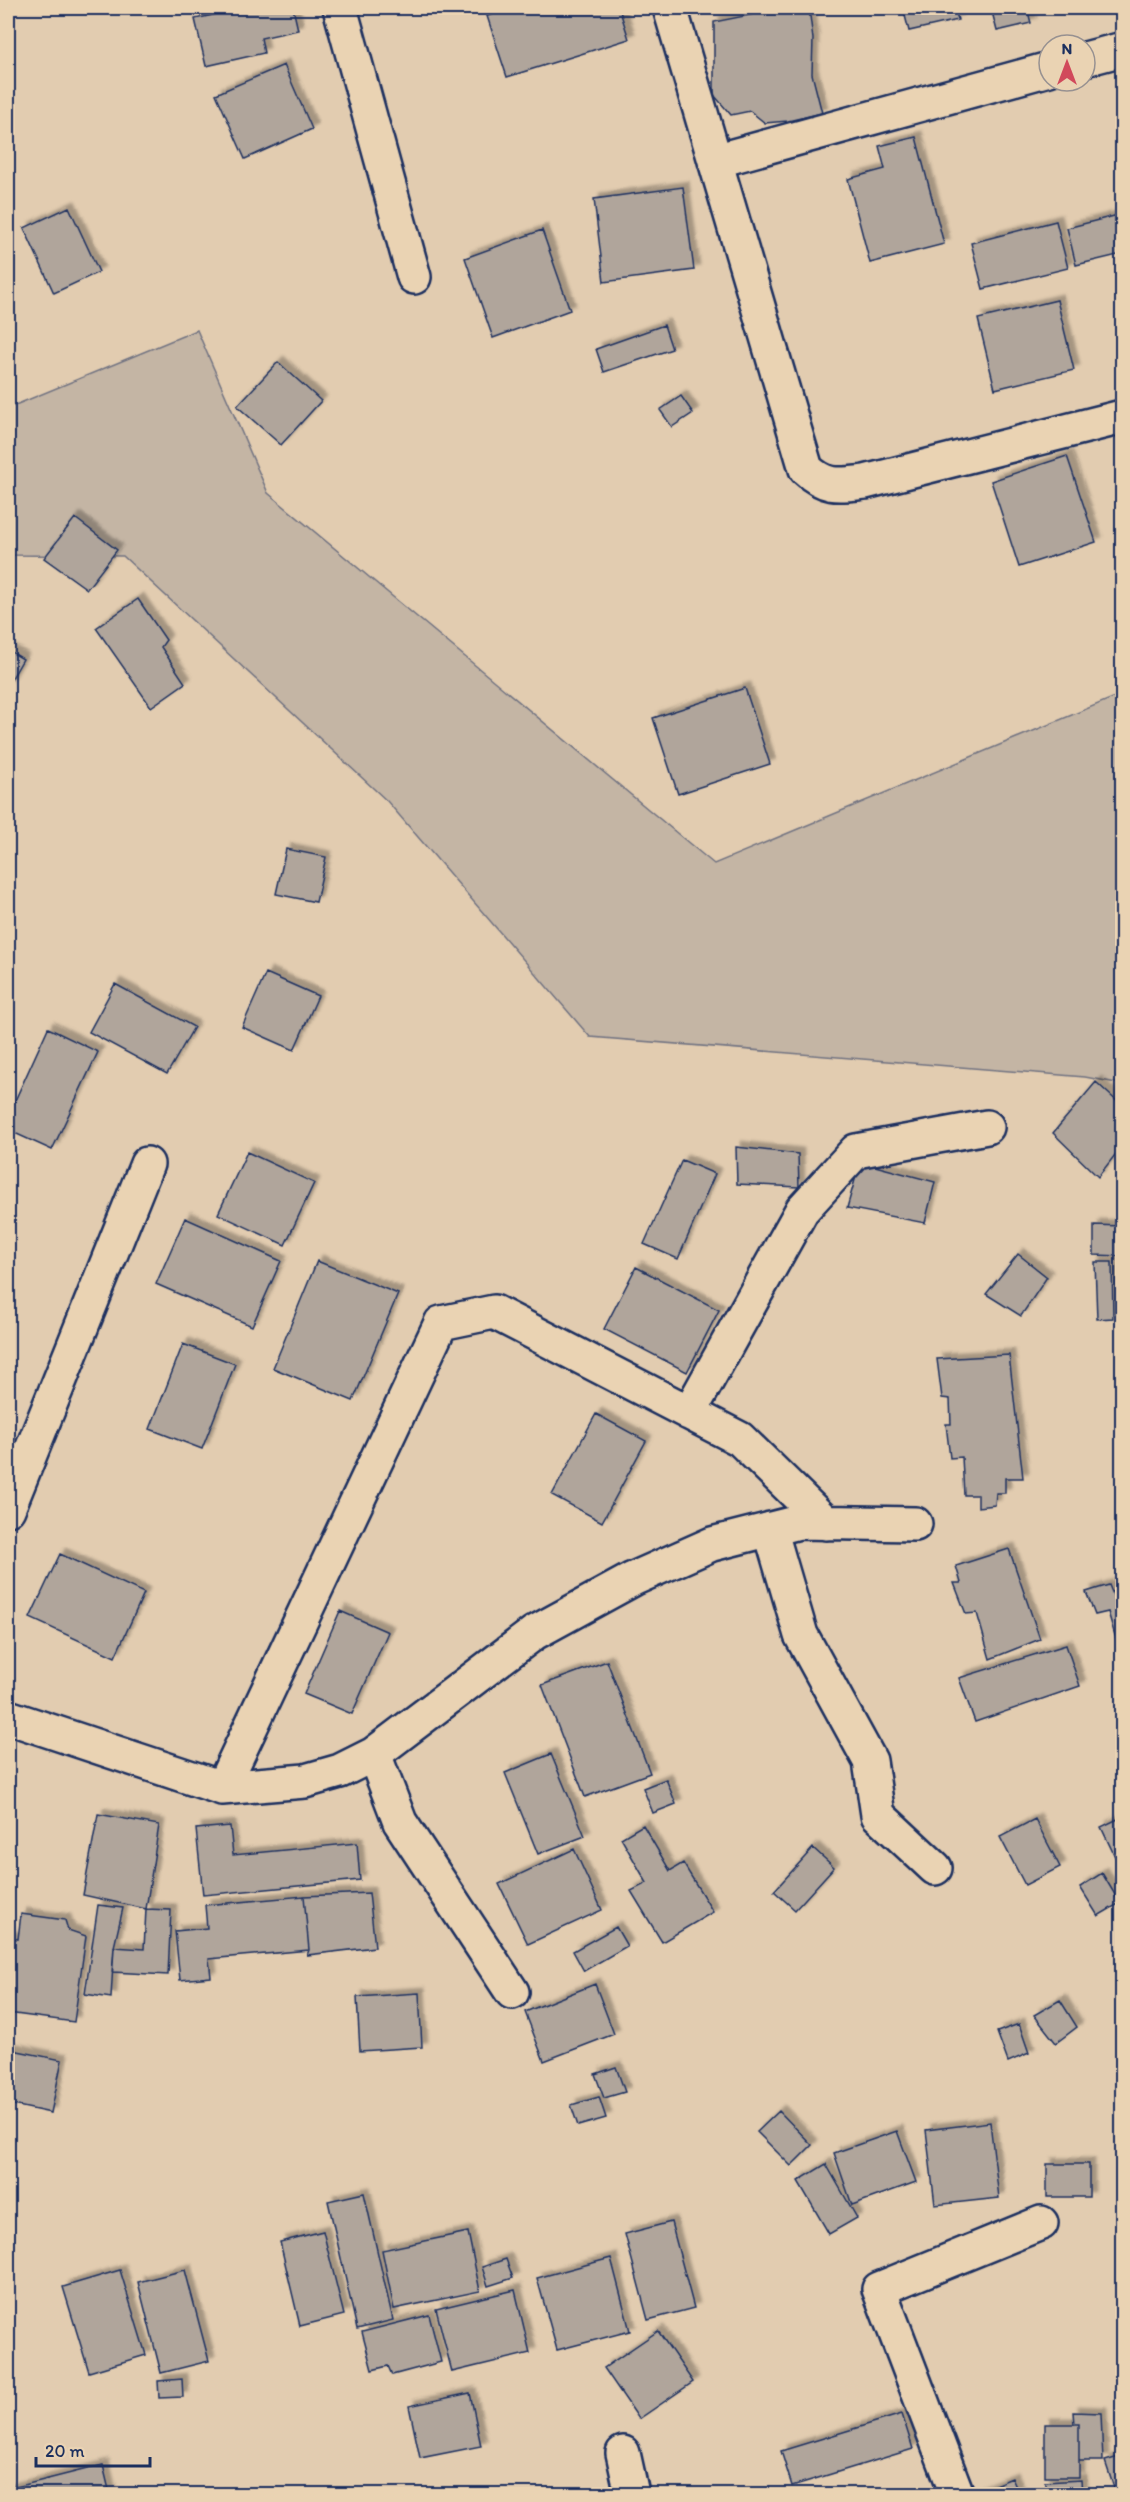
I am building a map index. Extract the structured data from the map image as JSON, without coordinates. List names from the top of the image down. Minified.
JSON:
{"scale_bar":"20 m","north":"top"}
